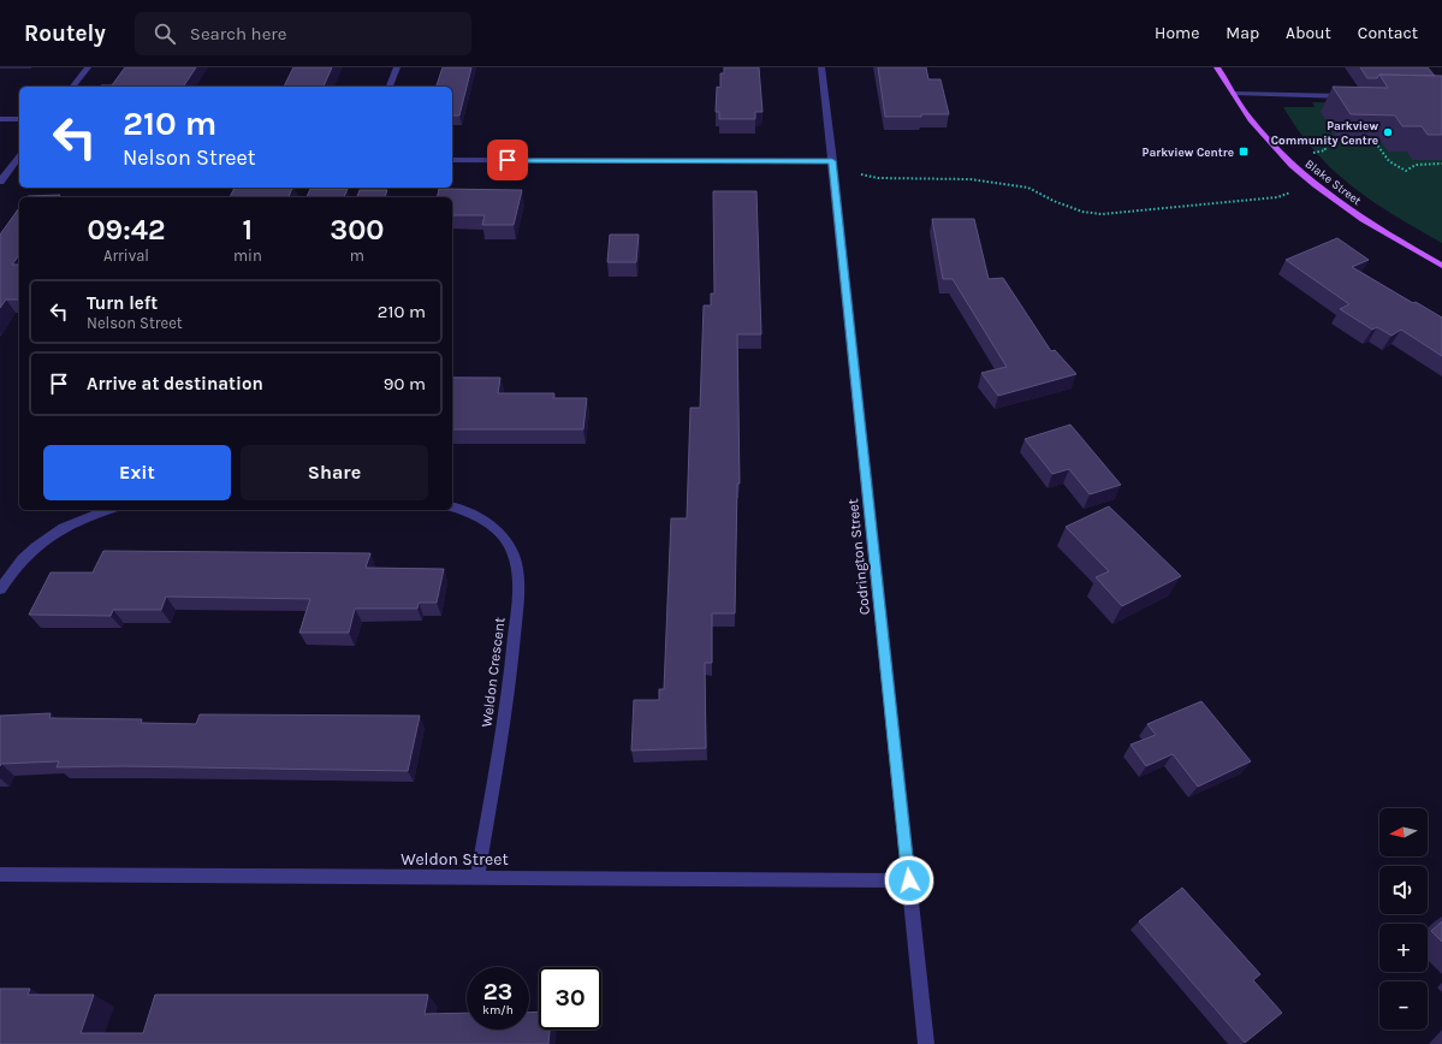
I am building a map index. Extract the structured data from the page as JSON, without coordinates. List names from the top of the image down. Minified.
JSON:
{"streets":{"main road":["Blake Street"],"street":["Codrington Street","Weldon Crescent","Weldon Street"]},"crossings":[["Codrington Street","Weldon Street"],["Weldon Crescent","Weldon Street"]],"places":{"other":["Parkview Community Centre"],"transit":["Parkview Centre"]},"north":"left","page":{"header":"Routely","search":"Search here","nav":["Home","Map","About","Contact"],"turn":["210 m","Nelson Street"],"eta":["09:42","Arrival","1","min","300","m"],"list":[{"name":"Turn left","note":"Nelson Street","value":"210 m"},{"name":"Arrive at destination","value":"90 m"}],"buttons":["Exit","Share"],"map_buttons":["+","−"],"speed":"23 km/h","limit":"30"}}
